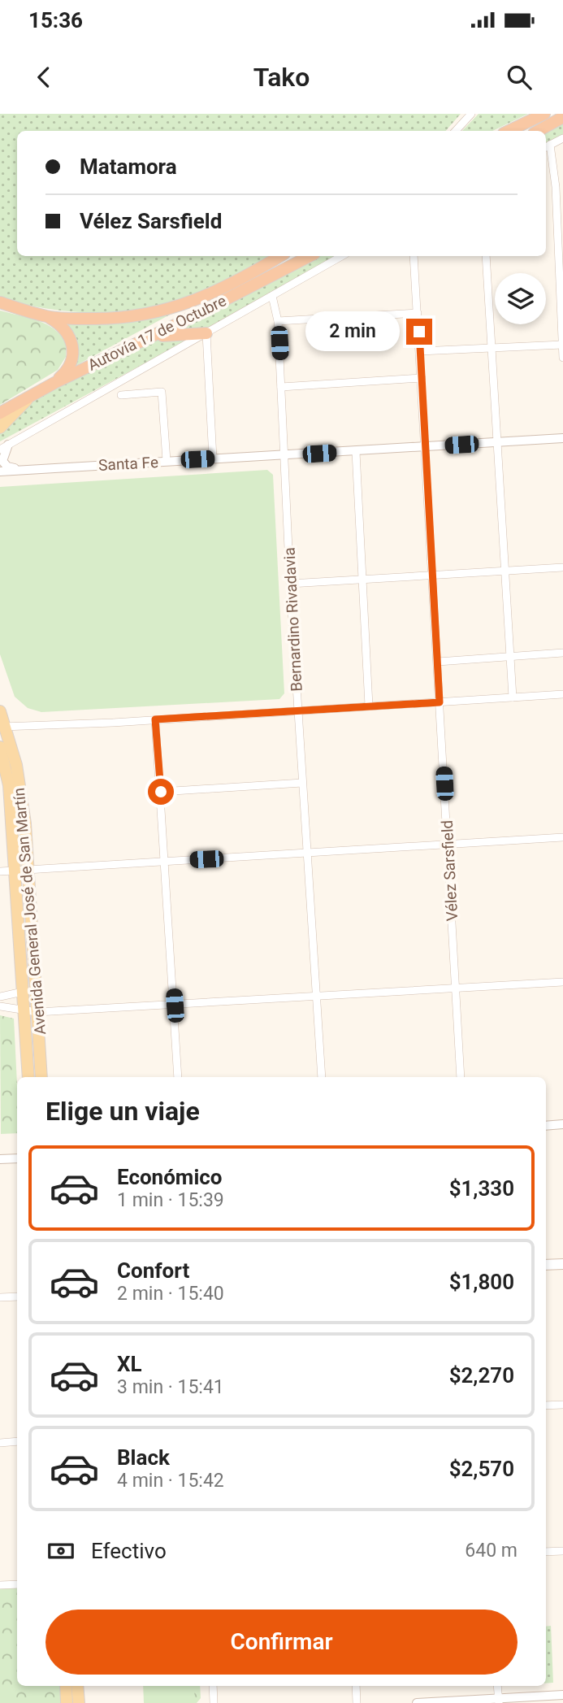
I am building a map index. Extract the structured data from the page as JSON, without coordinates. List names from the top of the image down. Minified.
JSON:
{"streets":{"highway":["Autovía 17 de Octubre"],"main road":["Avenida General José de San Martín"],"street":["Santa Fe","Bernardino Rivadavia","Vélez Sarsfield"]},"crossings":[["Santa Fe","Bernardino Rivadavia"],["Santa Fe","Vélez Sarsfield"]],"page":{"status":"15:36","header":"Tako","banner":["Matamora","Vélez Sarsfield"],"bubble":"2 min","heading":"Elige un viaje","list":[{"name":"Económico","note":"1 min · 15:39","value":"$1,330"},{"name":"Confort","note":"2 min · 15:40","value":"$1,800"},{"name":"XL","note":"3 min · 15:41","value":"$2,270"},{"name":"Black","note":"4 min · 15:42","value":"$2,570"}],"pay":["Efectivo","640 m"],"buttons":"Confirmar"}}
